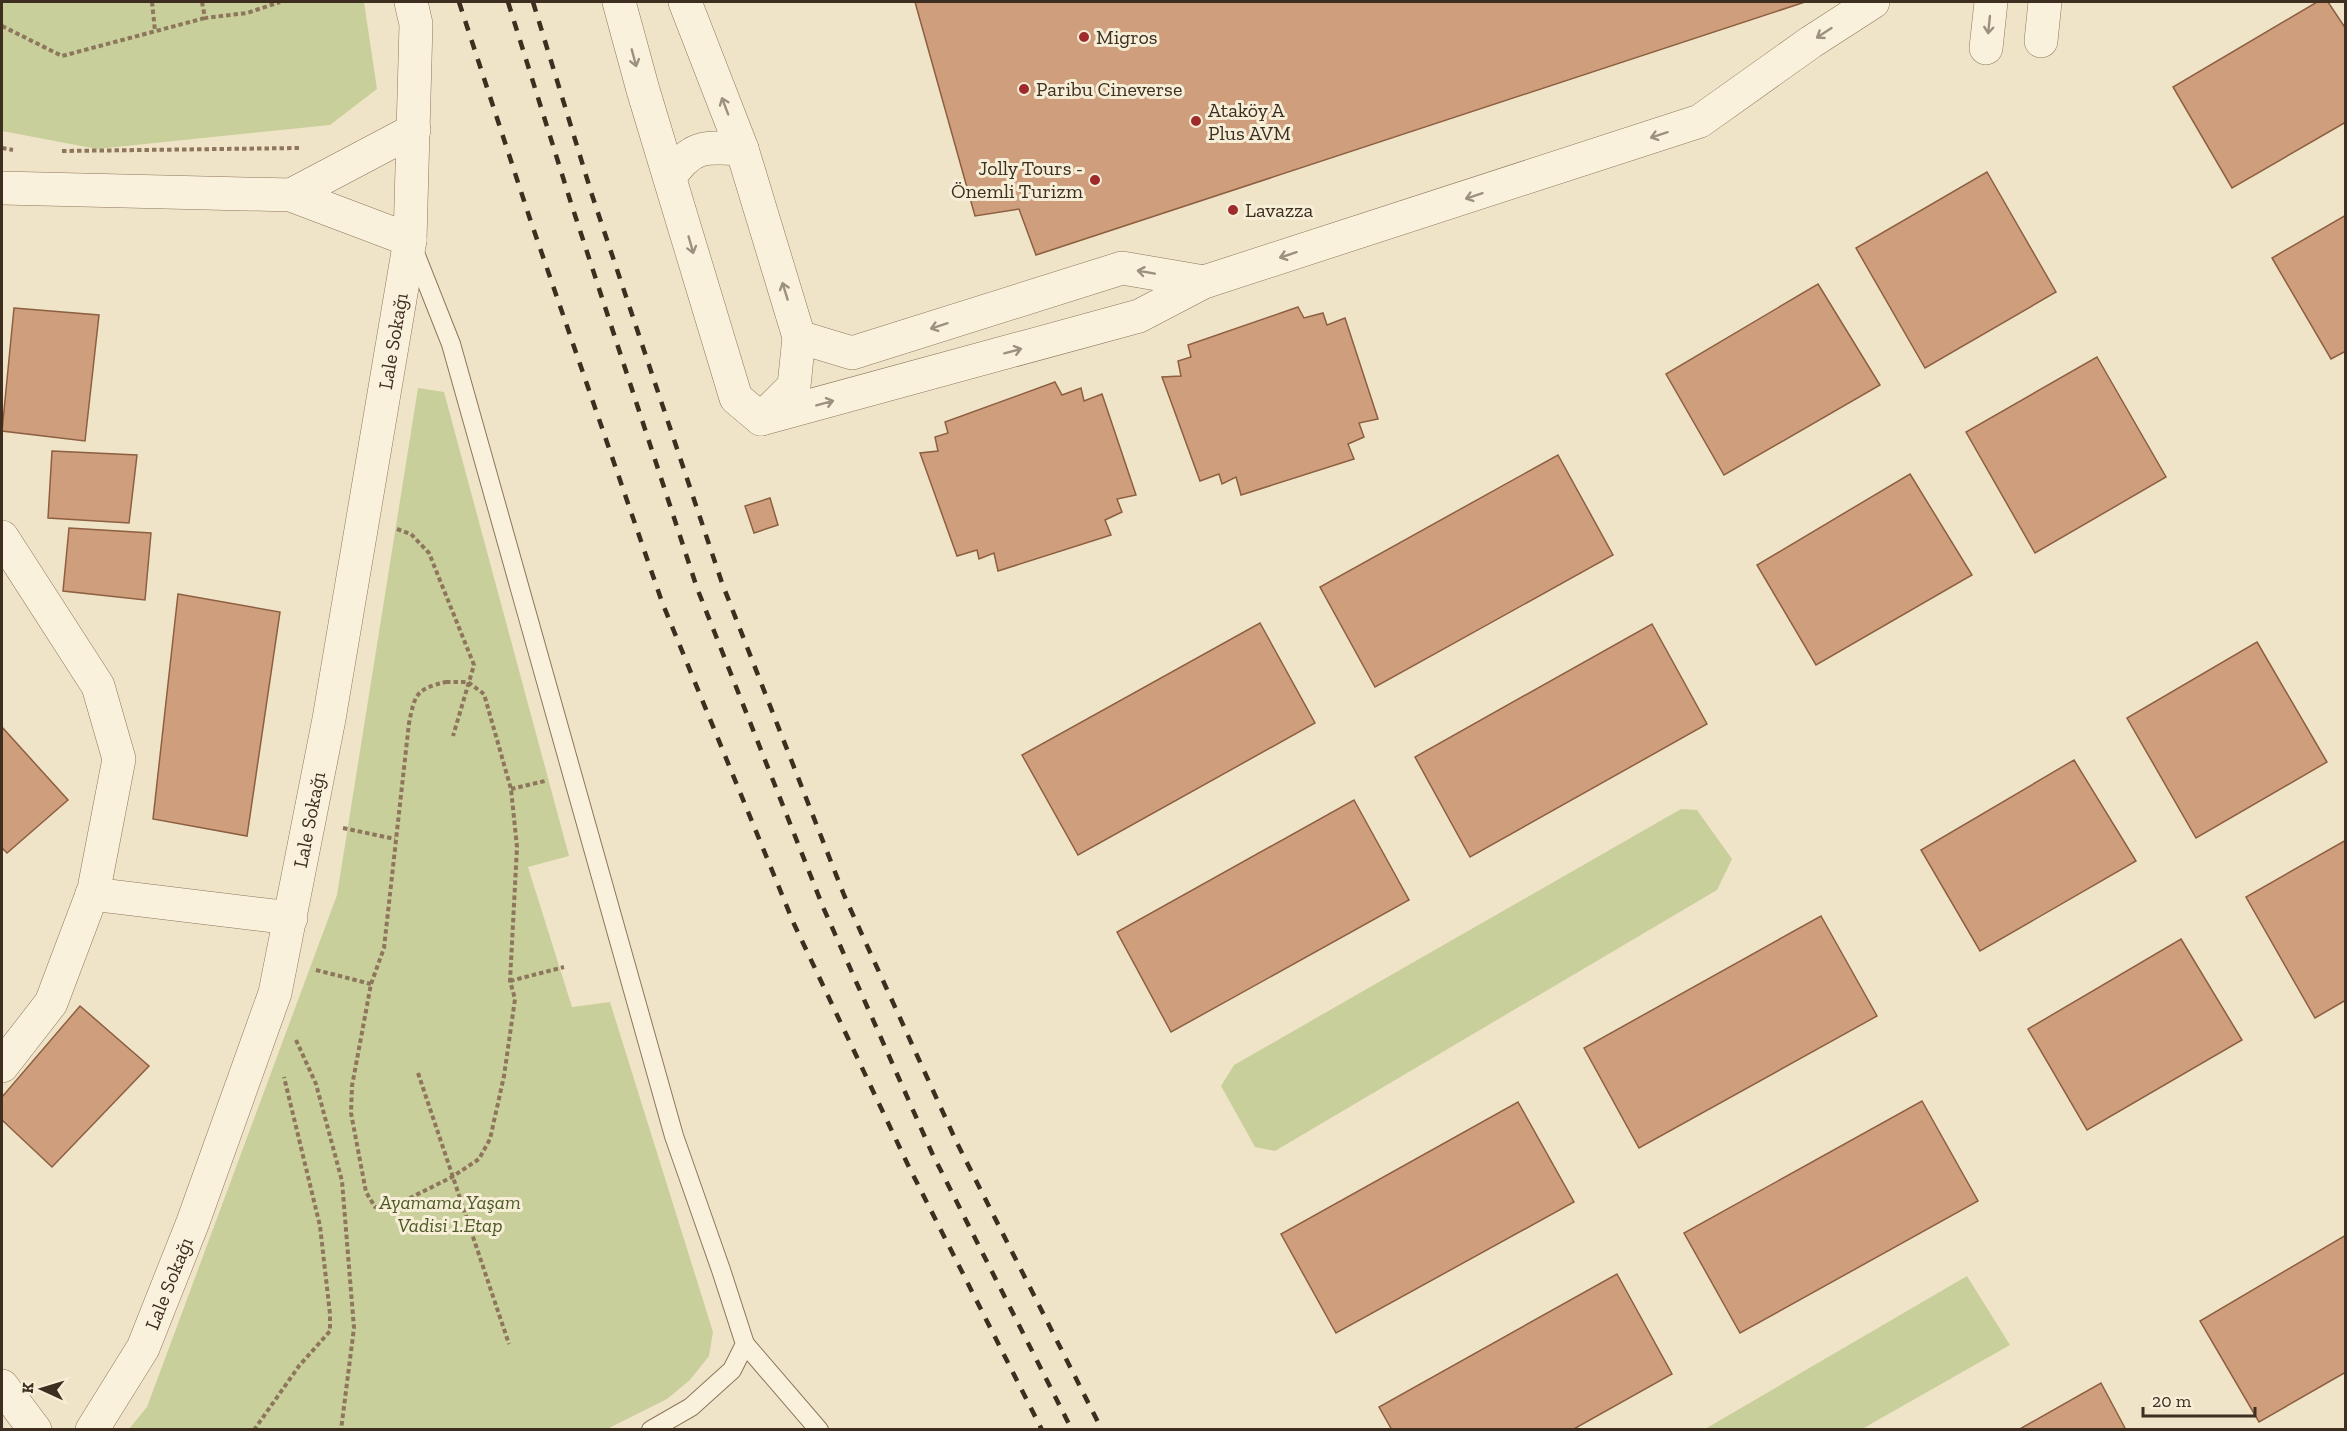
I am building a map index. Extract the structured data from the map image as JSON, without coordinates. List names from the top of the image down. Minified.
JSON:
{"streets":{"street":["Lale Sokağı"]},"parks":["Ayamama Yaşam Vadisi 1.Etap"],"places":["Migros","Paribu Cineverse","Ataköy A Plus AVM","Jolly Tours - Önemli Turizm","Lavazza"],"scale_bar":"20 m","north":"left"}
